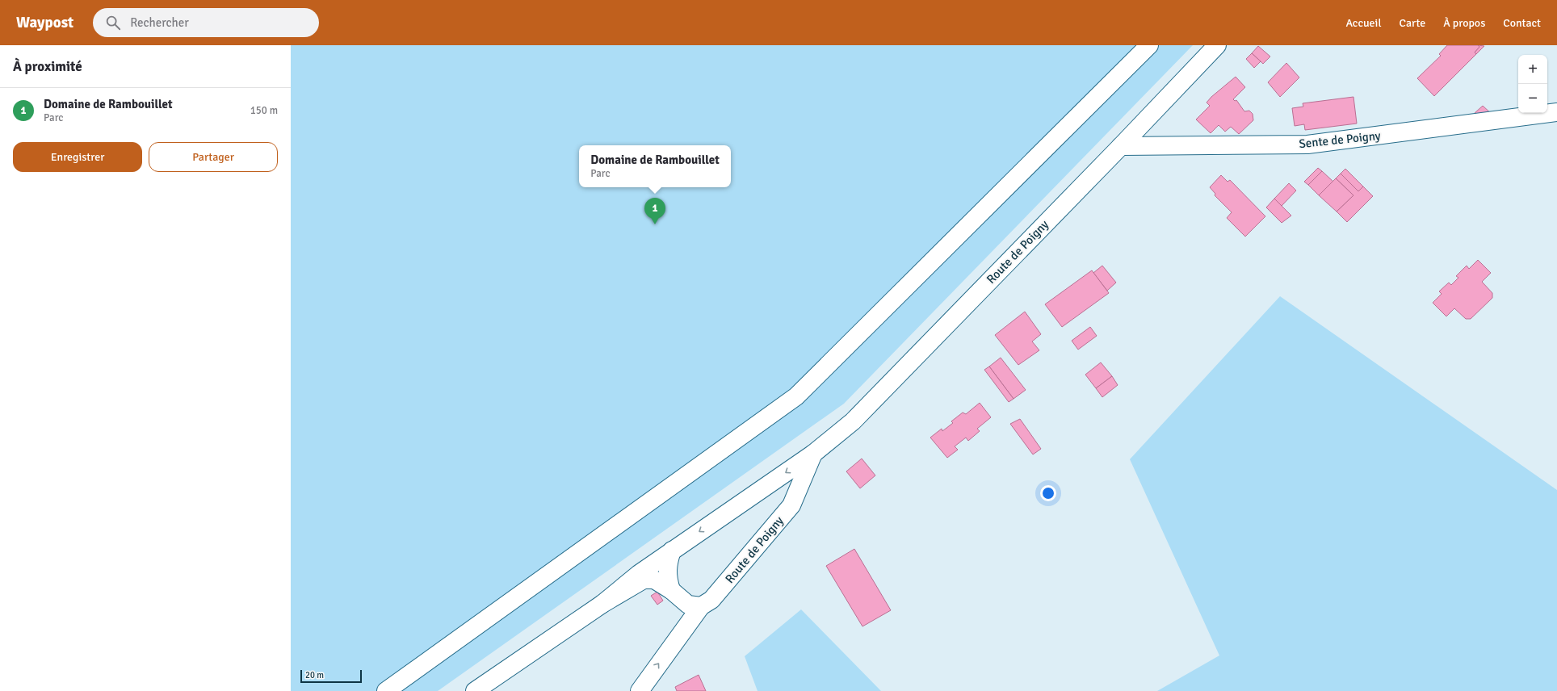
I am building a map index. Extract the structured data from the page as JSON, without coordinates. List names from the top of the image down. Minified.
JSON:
{"streets":{"street":["Sente de Poigny","Route de Poigny"]},"crossings":[["Sente de Poigny","Route de Poigny"]],"scale_bar":"20 m","page":{"header":"Waypost","search":"Rechercher","nav":["Accueil","Carte","À propos","Contact"],"heading":"À proximité","map_buttons":["+","−"],"list":[{"mark":"1","name":"Domaine de Rambouillet","note":"Parc","value":"150 m"}],"buttons":["Enregistrer","Partager"],"popup":["Domaine de Rambouillet","Parc"],"pins":"1","scale":"20 m"}}
